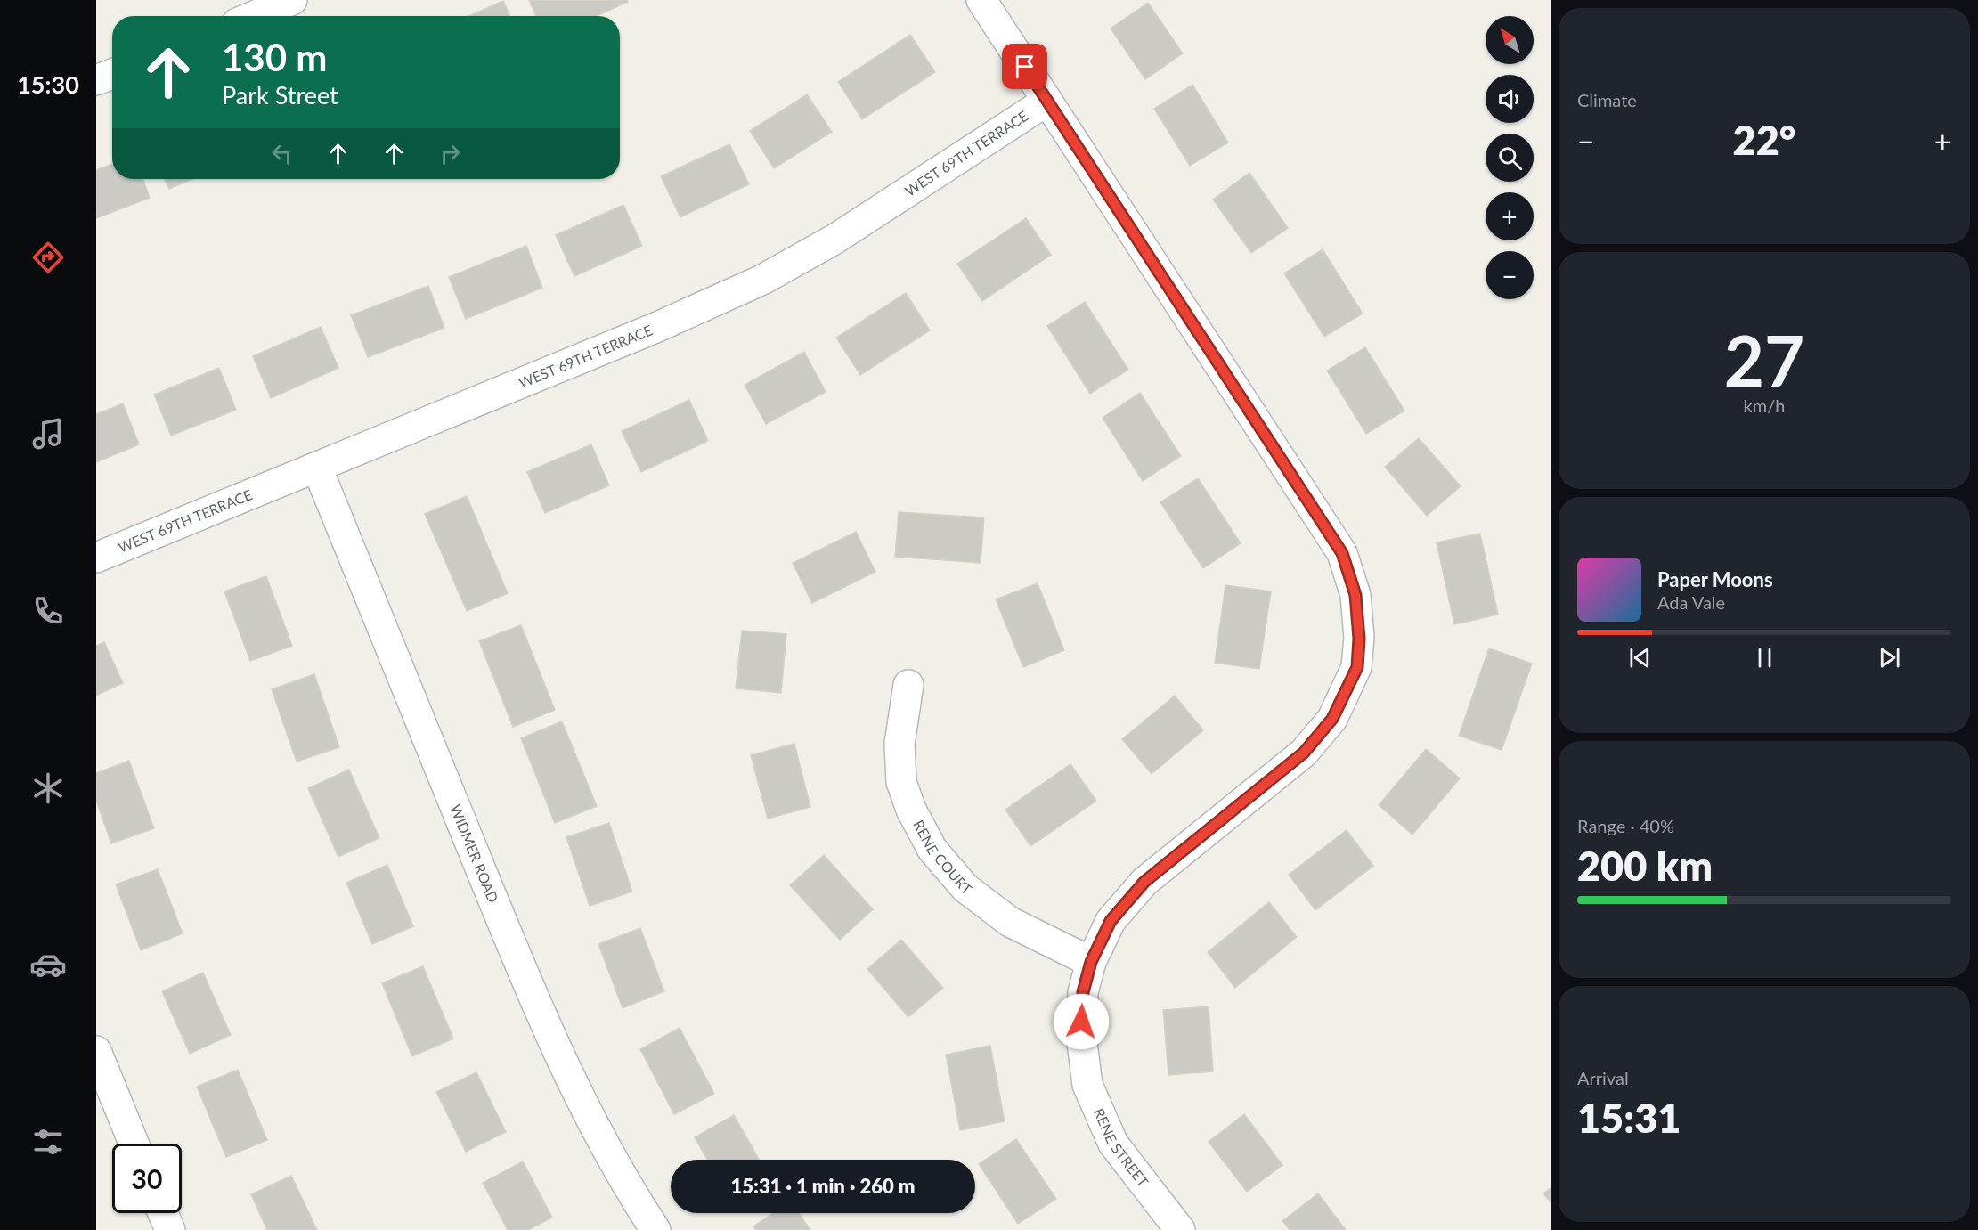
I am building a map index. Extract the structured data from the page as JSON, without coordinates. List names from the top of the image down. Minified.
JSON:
{"streets":{"street":["WEST 69TH TERRACE","WIDMER ROAD","RENE COURT","RENE STREET"]},"crossings":[["WEST 69TH TERRACE","WIDMER ROAD"],["WEST 69TH TERRACE","RENE STREET"],["RENE COURT","RENE STREET"]],"north":"top left","page":{"tabs":"15:30","tile":["Climate",["27","km/h"],["Range · 40%","200 km"],["Arrival","15:31"]],"map_buttons":["+","−"],"turn":["130 m","Park Street"],"heat":["−","22°","+"],"song":["Paper Moons","Ada Vale"],"limit":"30","trip":"15:31 · 1 min · 260 m"}}
